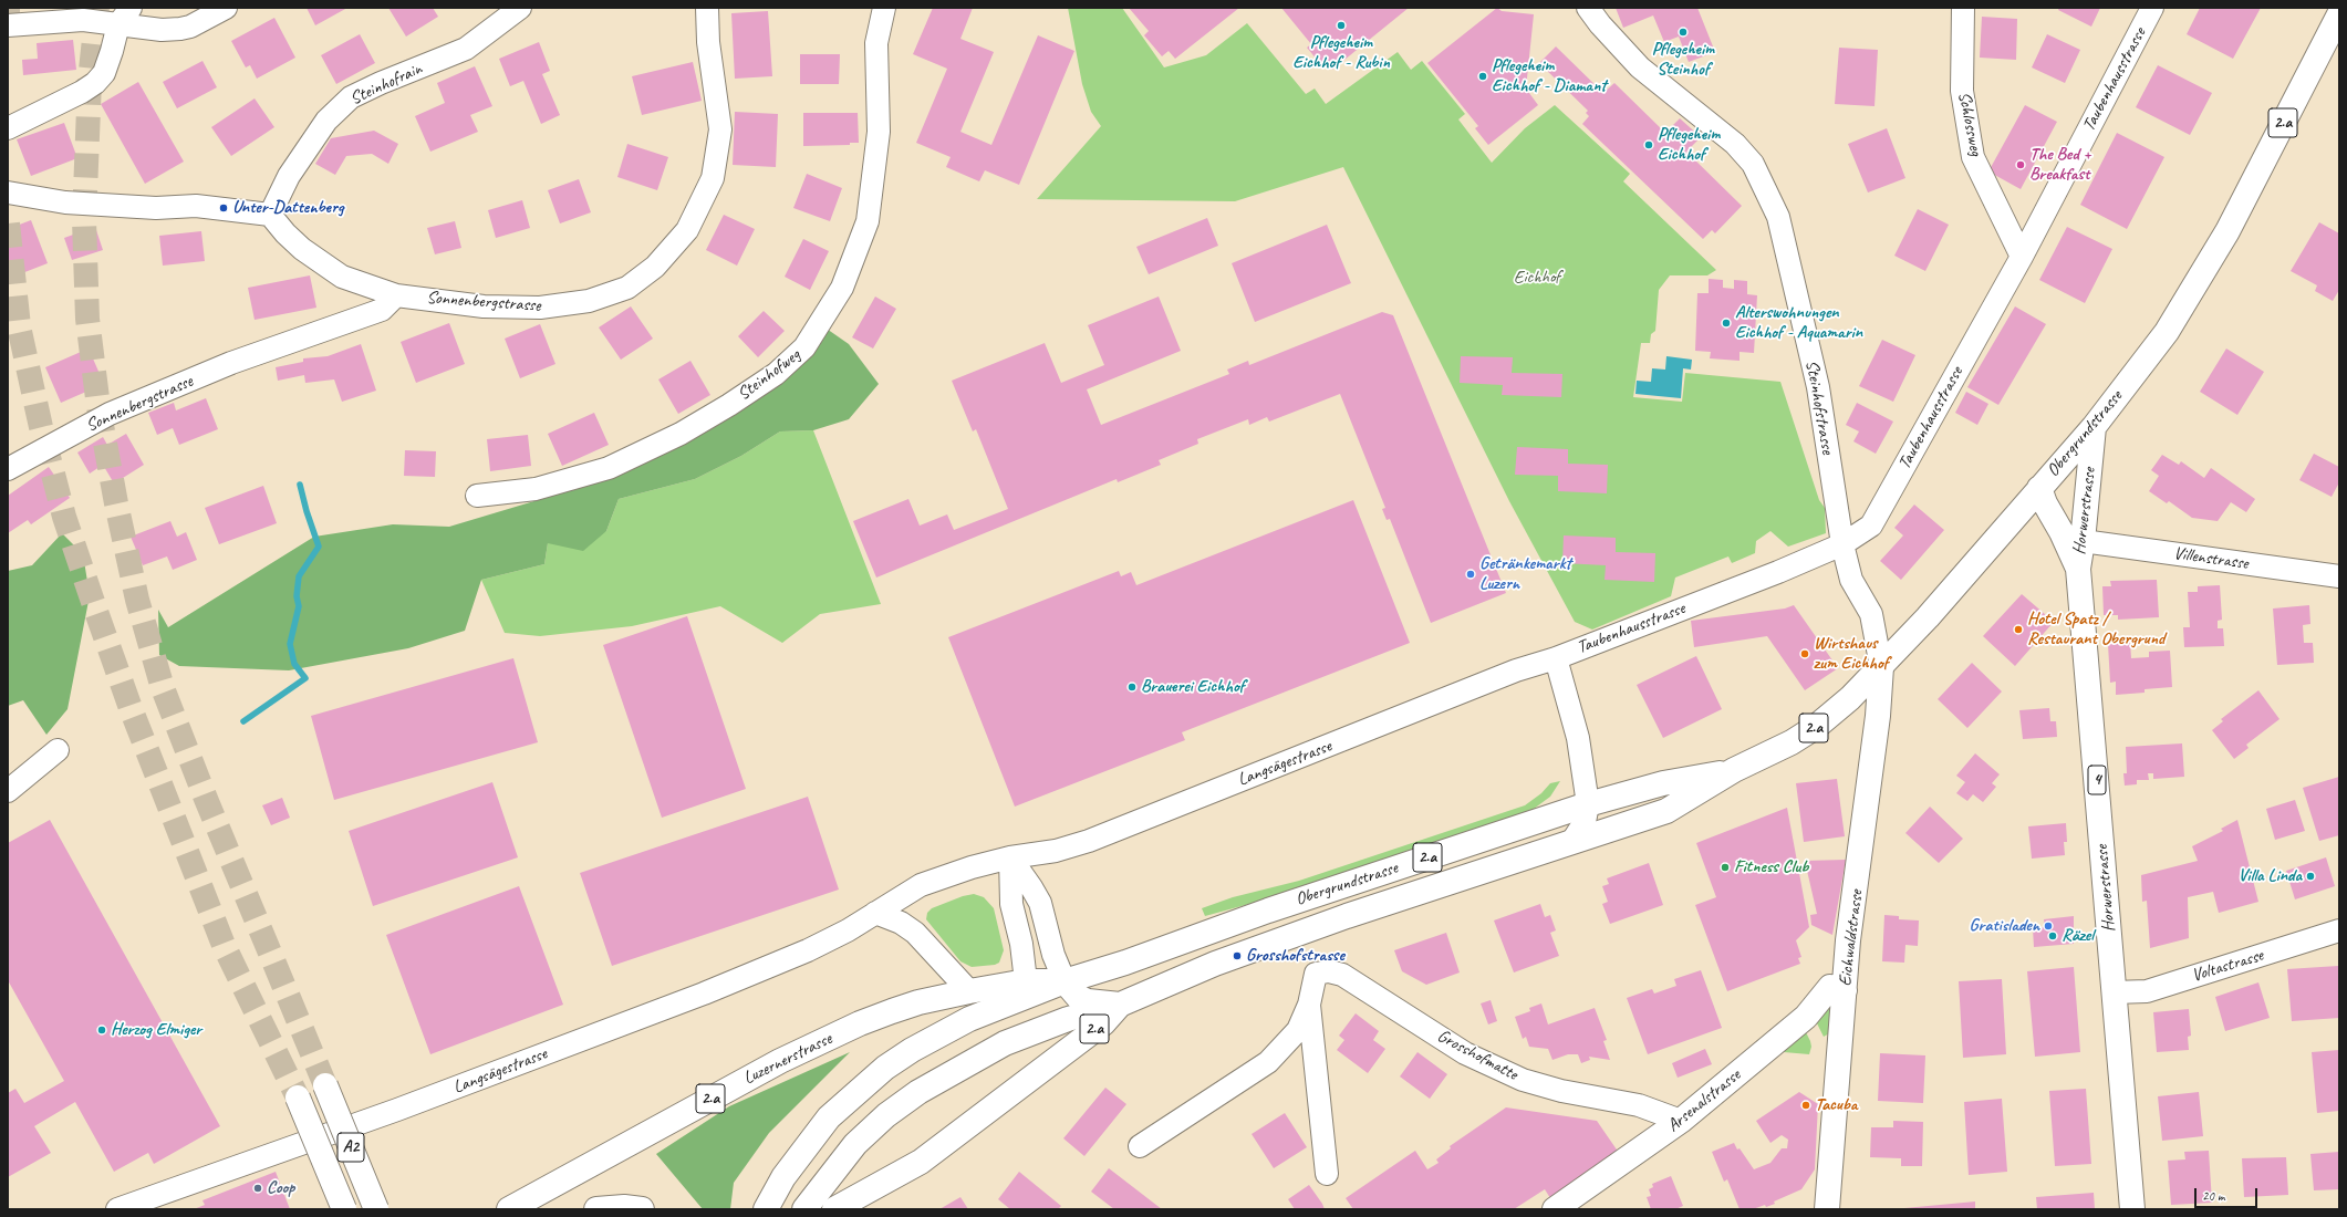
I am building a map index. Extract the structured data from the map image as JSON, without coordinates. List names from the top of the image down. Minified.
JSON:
{"streets":{"main road":["2.a","Obergrundstrasse","Horwerstrasse","4","Eichwaldstrasse","Luzernerstrasse","Arsenalstrasse","A2"],"street":["Taubenhausstrasse","Steinhofrain","Schlossweg","Sonnenbergstrasse","Steinhofweg","Steinhofstrasse","Villenstrasse","Langsägestrasse","Voltastrasse","Grosshofmatte"]},"crossings":[["Taubenhausstrasse","Schlossweg"],["Taubenhausstrasse","Steinhofstrasse"],["Taubenhausstrasse","Langsägestrasse"],["Steinhofrain","Sonnenbergstrasse"],["2.a","Obergrundstrasse"],["Steinhofstrasse","Obergrundstrasse"],["Steinhofstrasse","Eichwaldstrasse"],["Obergrundstrasse","Horwerstrasse"],["Obergrundstrasse","Eichwaldstrasse"],["Obergrundstrasse","Luzernerstrasse"],["Horwerstrasse","Villenstrasse"],["Horwerstrasse","Voltastrasse"],["Eichwaldstrasse","Arsenalstrasse"],["Grosshofmatte","Arsenalstrasse"]],"parks":["Eichhof"],"places":["Pflegeheim Eichhof - Rubin","Pflegeheim Steinhof","Pflegeheim Eichhof - Diamant","Pflegeheim Eichhof","The Bed + Breakfast","Unter-Dattenberg","Alterswohnungen Eichhof - Aquamarin","Getränkemarkt Luzern","Hotel Spatz / Restaurant Obergrund","Wirtshaus zum Eichhof","Brauerei Eichhof","Fitness Club","Villa Linda","Gratisladen","Räzel","Grosshofstrasse","Herzog Elmiger","Tacuba","Coop"],"scale_bar":"20 m"}
